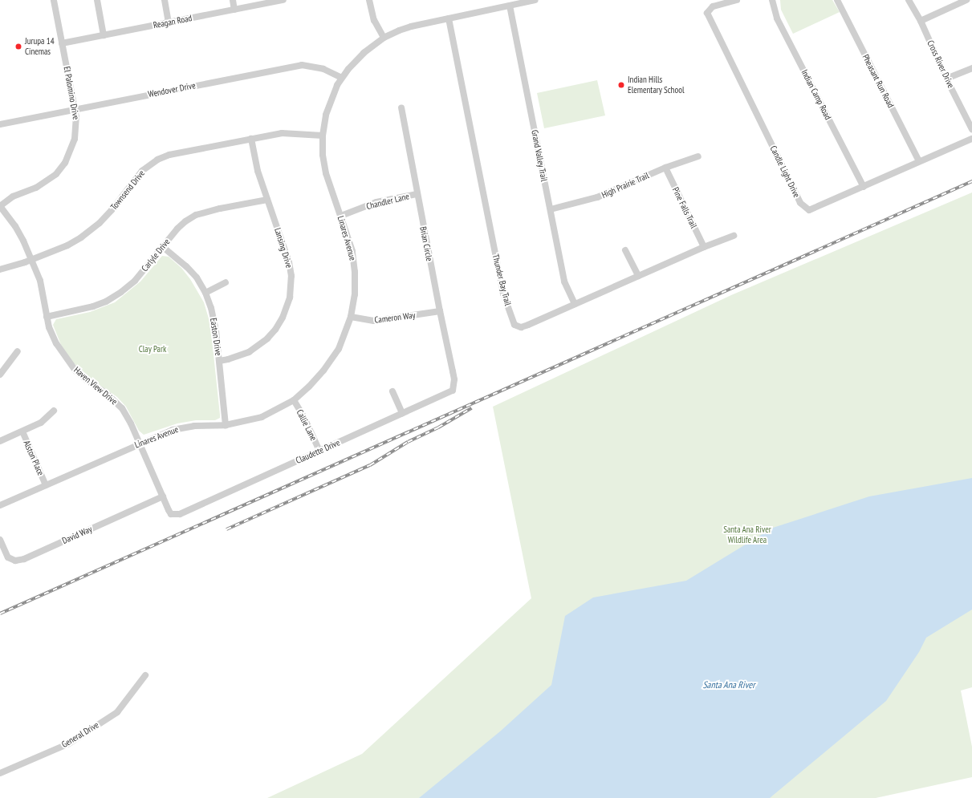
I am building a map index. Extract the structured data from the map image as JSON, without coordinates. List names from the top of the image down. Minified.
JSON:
{"streets":{"street":["Reagan Road","Cross River Drive","Pheasant Run Road","Wendover Drive","El Palomino Drive","Indian Camp Road","Grand Valley Trail","Candle Light Drive","High Prairie Trail","Townsend Drive","Chandler Lane","Pine Falls Trail","Linares Avenue","Brian Circle","Lansing Drive","Carlyle Drive","Thunder Bay Trail","Cameron Way","Easton Drive","Haven View Drive","Callie Lane","Claudette Drive","Alston Place","David Way","General Drive"]},"crossings":[["Reagan Road","El Palomino Drive"],["Pheasant Run Road","Candle Light Drive"],["Wendover Drive","El Palomino Drive"],["Wendover Drive","Linares Avenue"],["El Palomino Drive","Haven View Drive"],["Indian Camp Road","Candle Light Drive"],["Grand Valley Trail","High Prairie Trail"],["Grand Valley Trail","Linares Avenue"],["Grand Valley Trail","Thunder Bay Trail"],["High Prairie Trail","Pine Falls Trail"],["Townsend Drive","Linares Avenue"],["Townsend Drive","Lansing Drive"],["Townsend Drive","Haven View Drive"],["Chandler Lane","Linares Avenue"],["Chandler Lane","Brian Circle"],["Pine Falls Trail","Thunder Bay Trail"],["Linares Avenue","Thunder Bay Trail"],["Linares Avenue","Cameron Way"],["Linares Avenue","Easton Drive"],["Linares Avenue","Haven View Drive"],["Linares Avenue","Callie Lane"],["Linares Avenue","Alston Place"],["Brian Circle","Cameron Way"],["Brian Circle","Claudette Drive"],["Lansing Drive","Carlyle Drive"],["Lansing Drive","Easton Drive"],["Carlyle Drive","Easton Drive"],["Carlyle Drive","Haven View Drive"],["Haven View Drive","Claudette Drive"],["Haven View Drive","David Way"],["Callie Lane","Claudette Drive"]],"water":["Santa Ana River"],"parks":["Clay Park","Santa Ana River Wildlife Area"],"places":["Jurupa 14 Cinemas","Indian Hills Elementary School"]}
